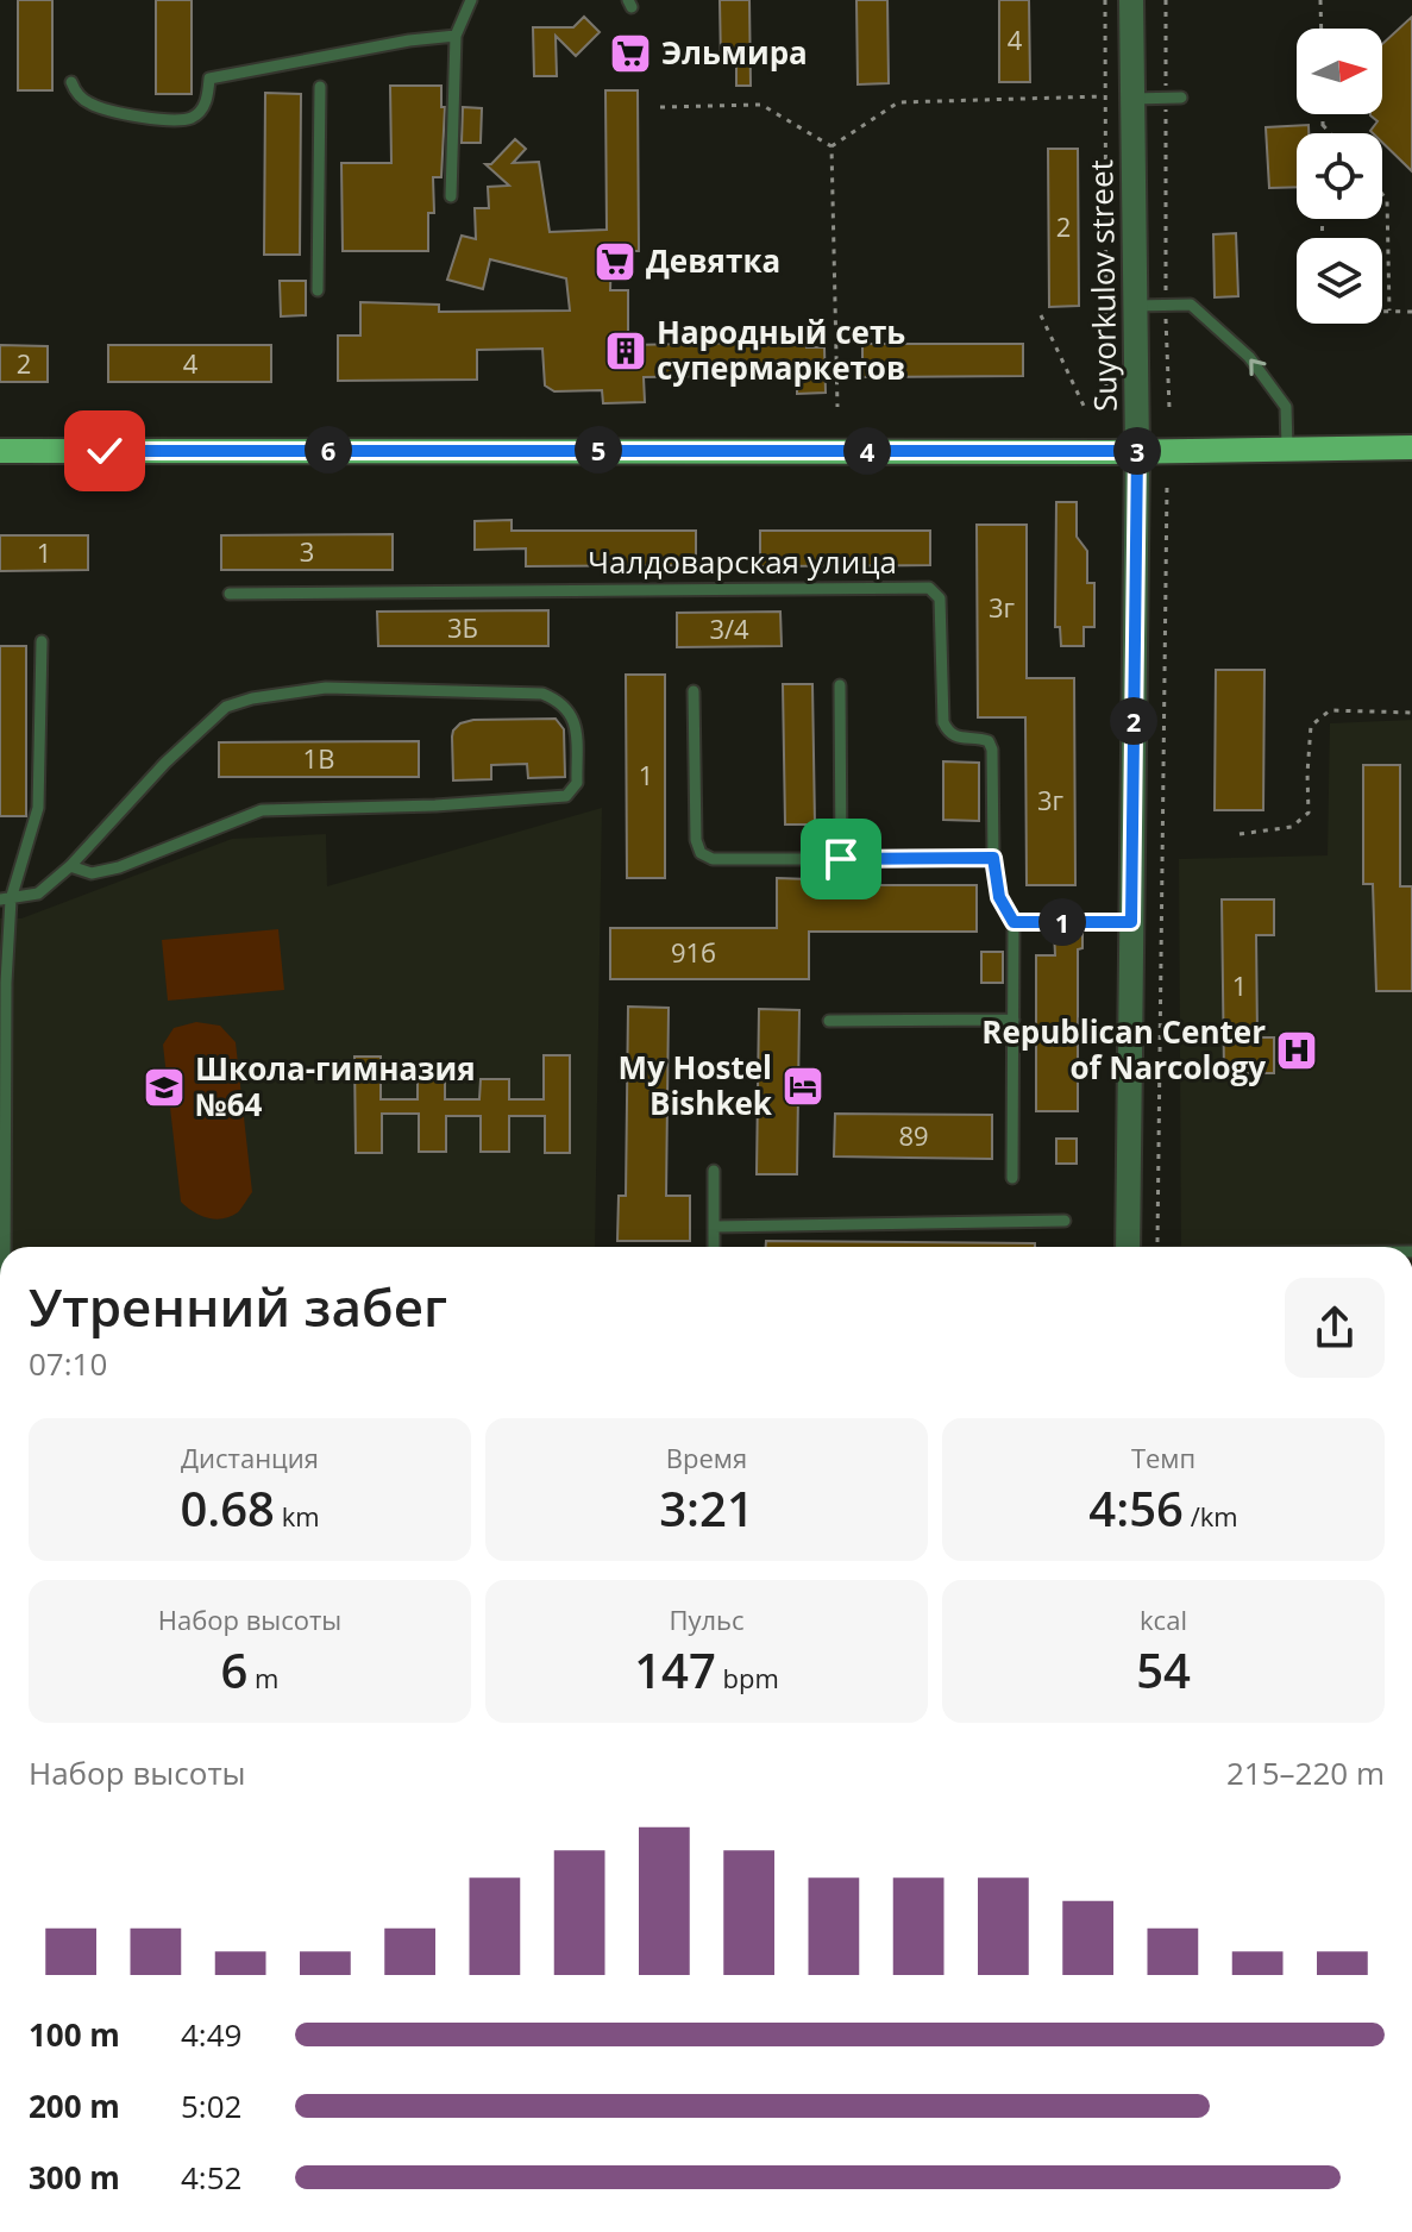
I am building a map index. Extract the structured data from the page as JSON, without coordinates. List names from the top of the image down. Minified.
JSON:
{"streets":{"street":["Suyorkulov street"],"lane":["Чалдоварская улица"]},"places":{"supermarket":["Эльмира","Девятка"],"building":["Народный сеть супермаркетов"],"hospital":["Republican Center of Narcology"],"hotel":["My Hostel Bishkek"],"school or university":["Школа-гимназия №64"]},"house_numbers":["4","2","2","4","3","1","3г","3Б","3/4","1В","1","3г","91б","1","89"],"north":"right","page":{"pins":["5","6","3","4","2","1"],"heading":["Утренний забег","07:10"],"stats":[["Дистанция","0.68 km"],["Время","3:21"],["Темп","4:56 /km"],["Набор высоты","6 m"],["Пульс","147 bpm"],["kcal","54"]],"chart":["Набор высоты","215–220 m"],"list":[{"name":"100 m","note":"4:49"},{"name":"200 m","note":"5:02"},{"name":"300 m","note":"4:52"}]}}
